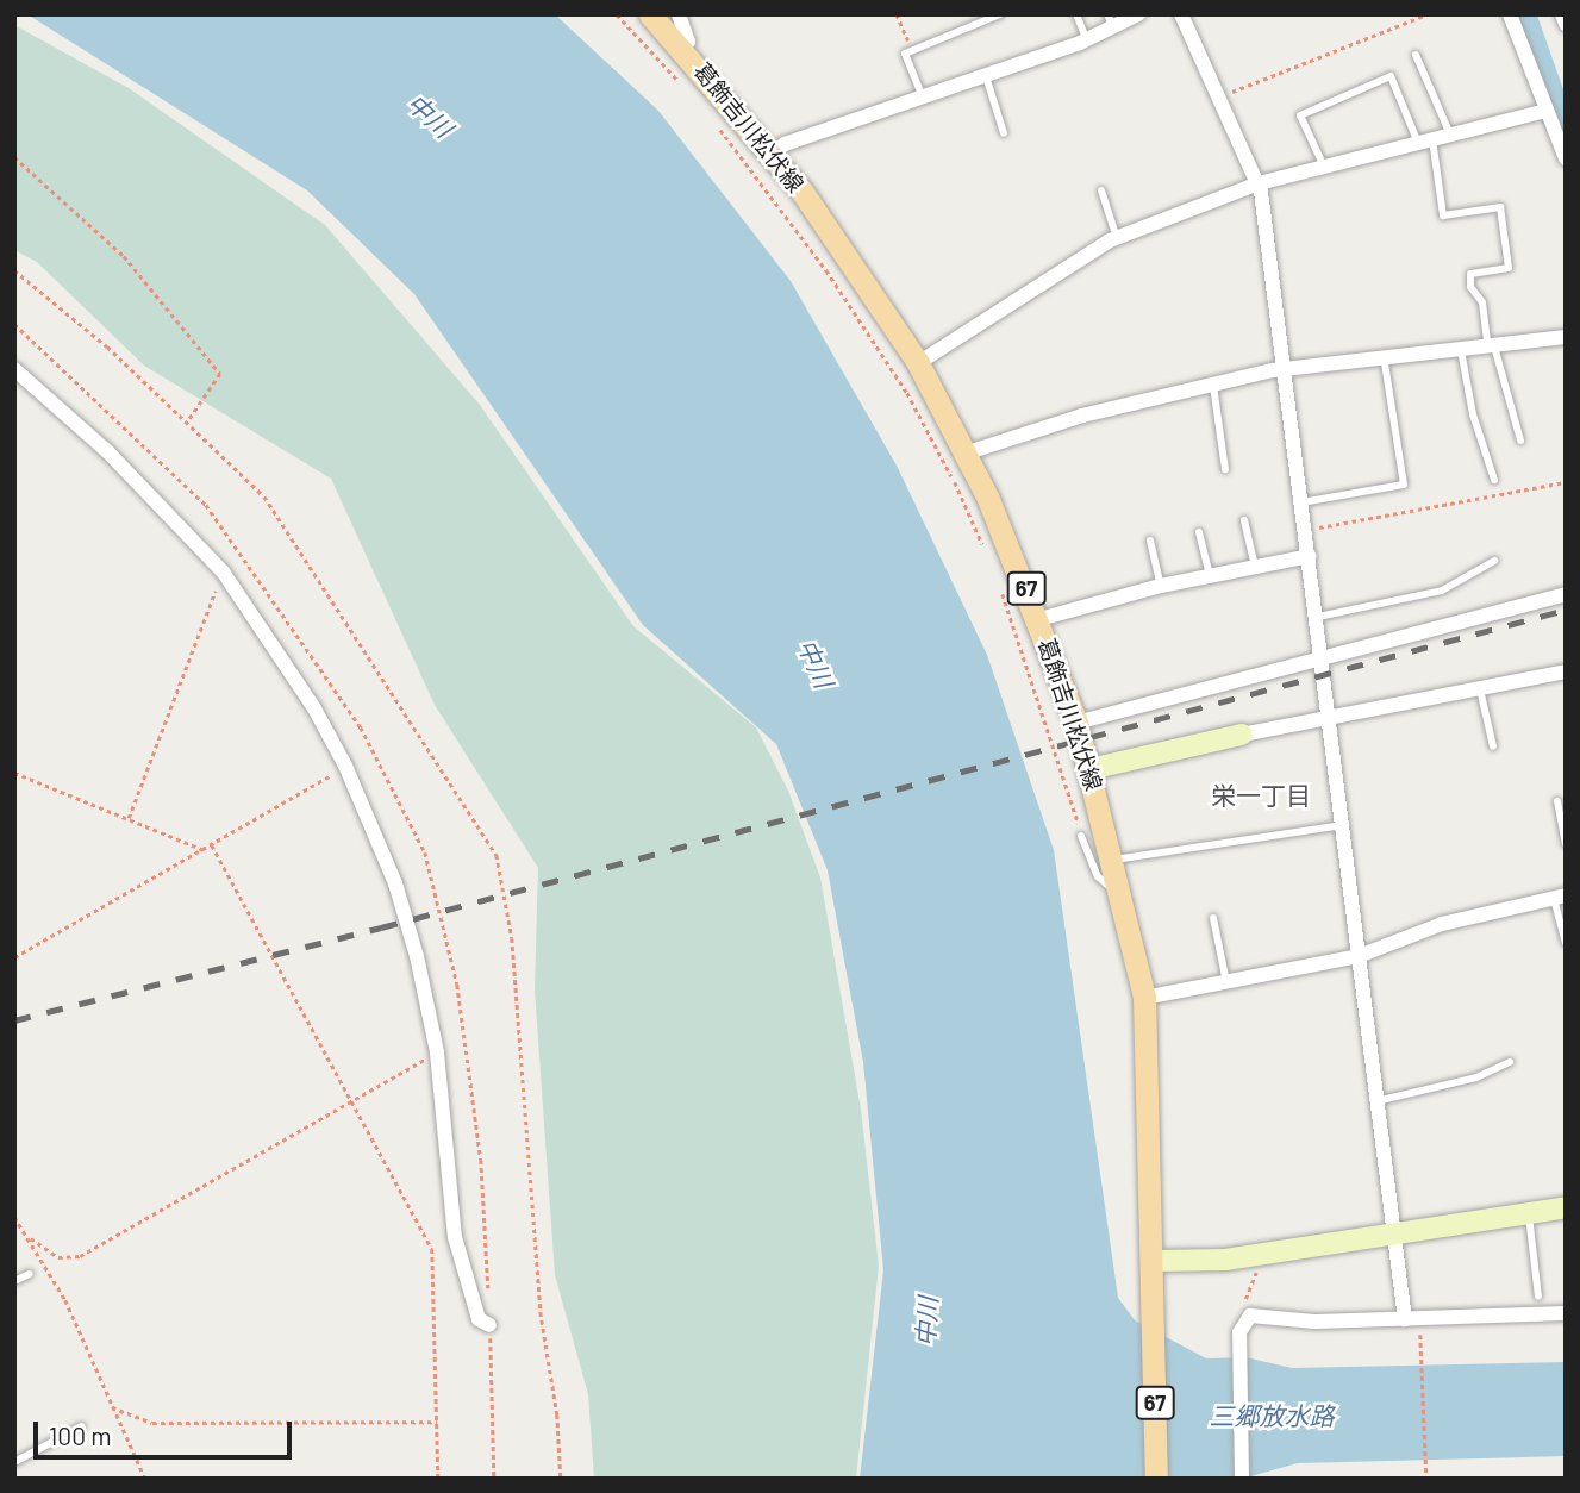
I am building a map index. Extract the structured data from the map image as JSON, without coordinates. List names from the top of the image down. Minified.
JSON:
{"streets":{"main road":["葛飾吉川松伏線","67"]},"districts":["栄一丁目"],"water":["中川","三郷放水路"],"scale_bar":"100 m"}
